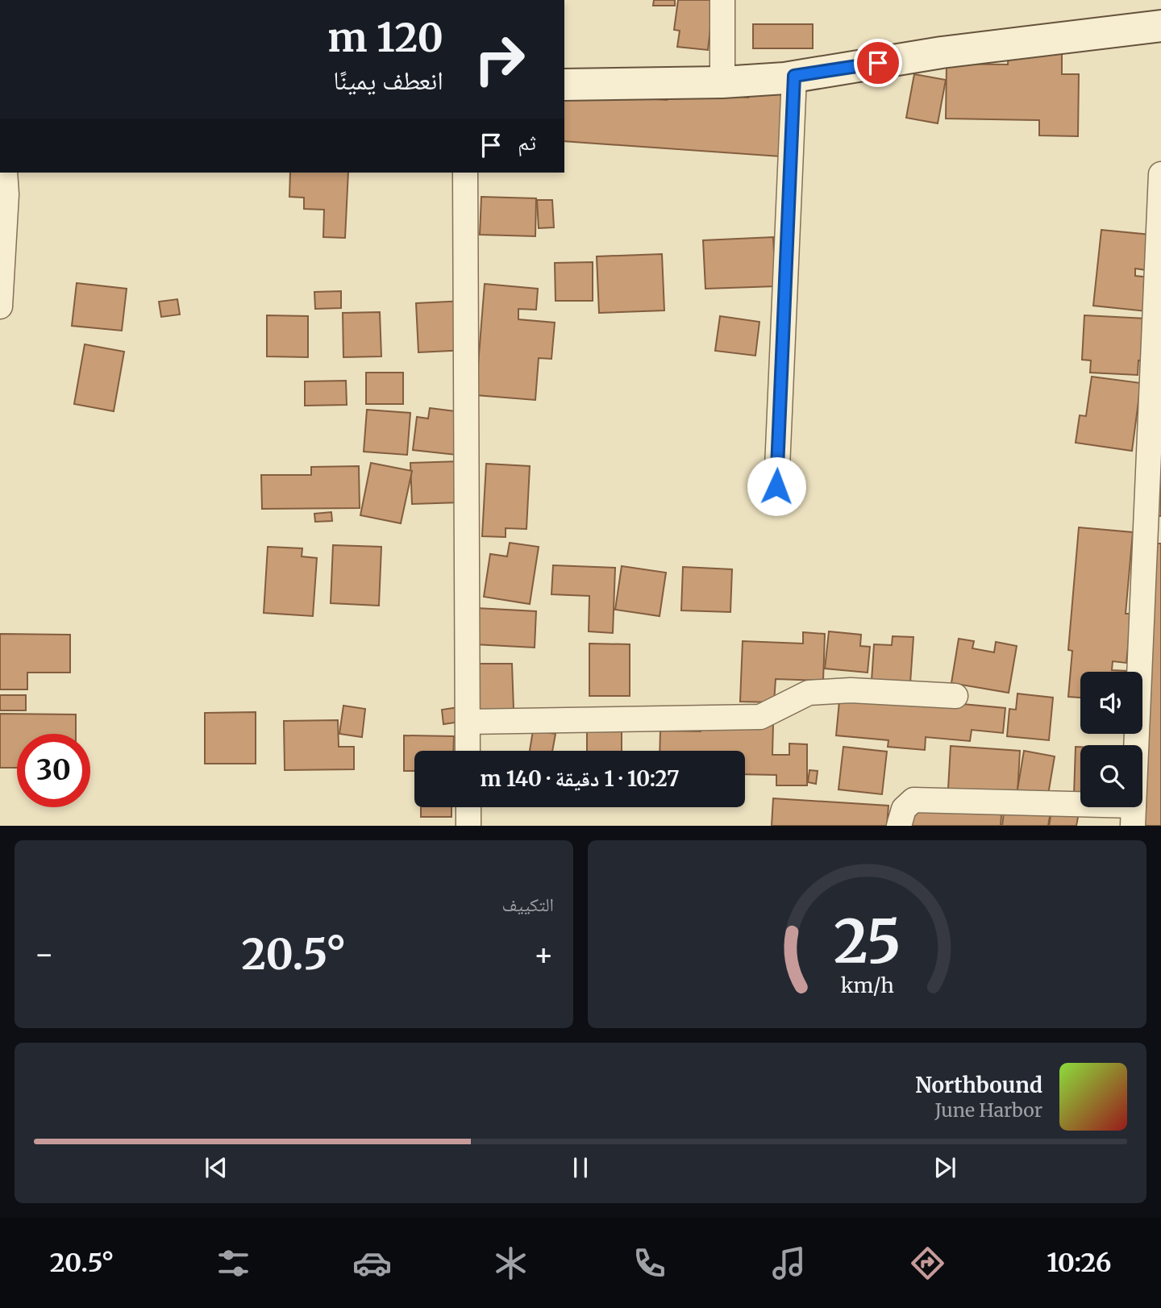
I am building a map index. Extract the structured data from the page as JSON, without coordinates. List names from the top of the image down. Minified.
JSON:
{"page":{"turn":["120 m","انعطف يمينًا"],"then":"ثم","limit":"30","trip":"10:27 · 1 دقيقة · 140 m","tile":"التكييف","heat":["−","20.5°","+"],"song":["Northbound","June Harbor"],"tabs":["10:26","20.5°"],"gauge":["25","km/h"]}}
